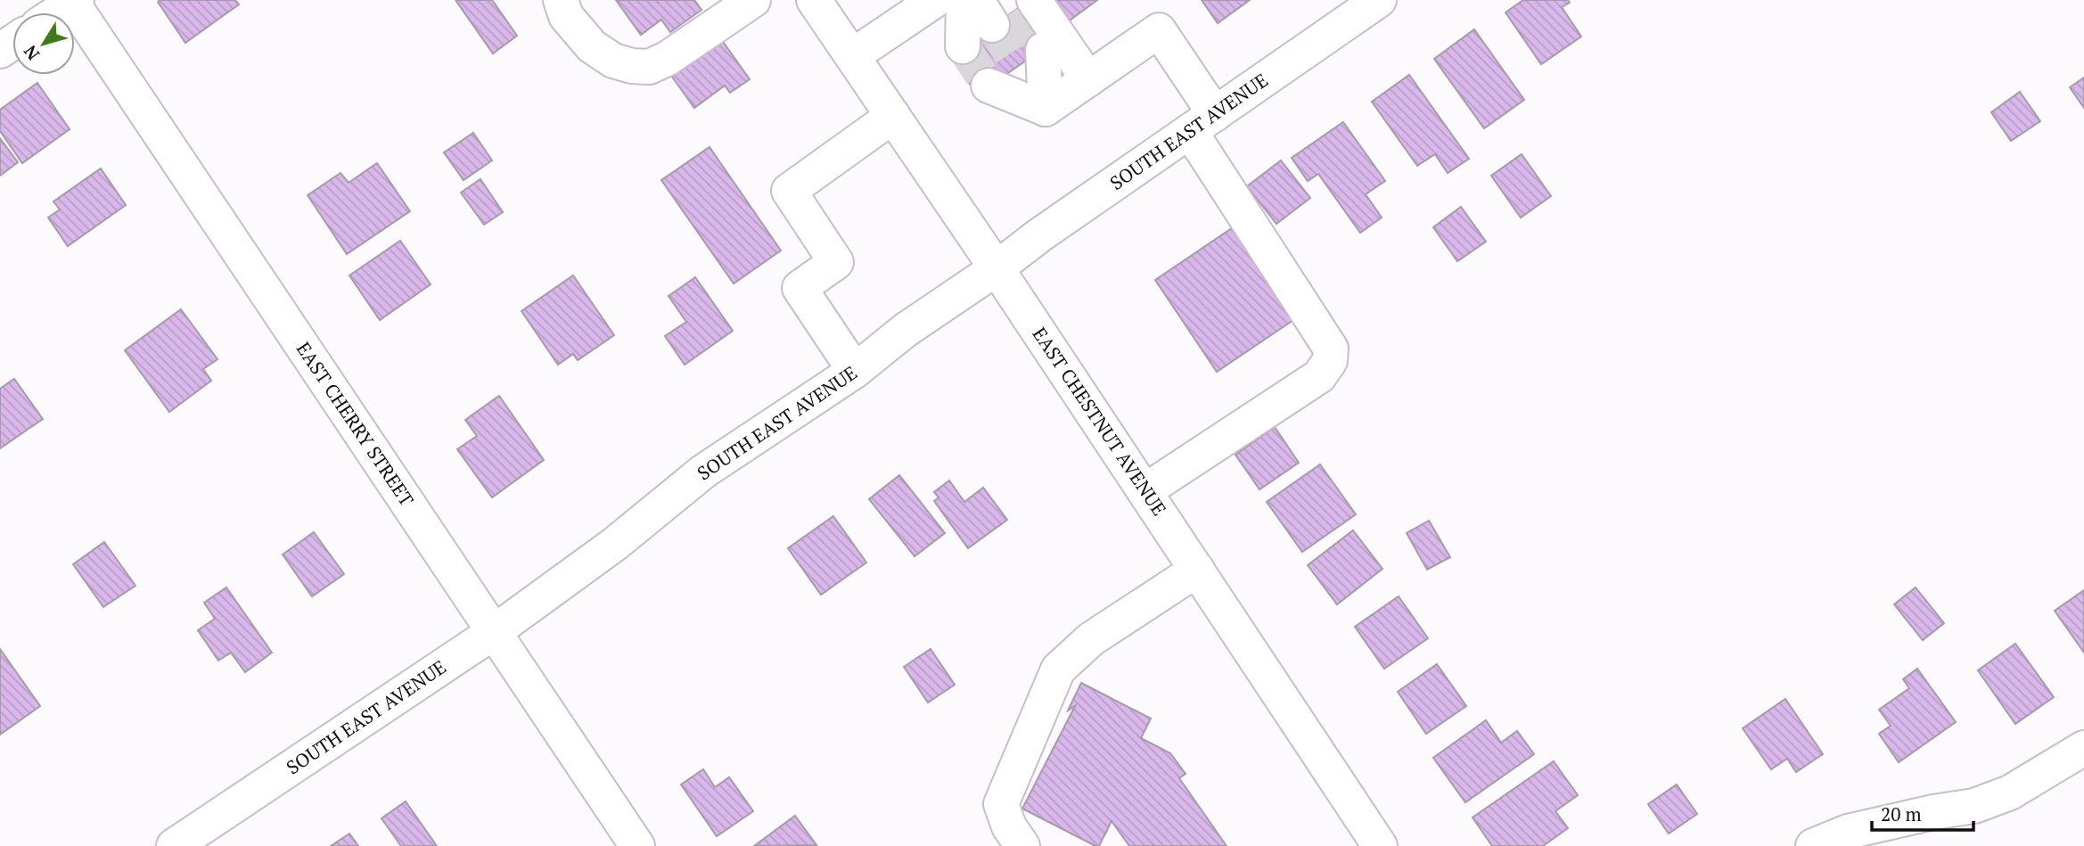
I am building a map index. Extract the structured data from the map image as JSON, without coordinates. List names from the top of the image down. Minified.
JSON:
{"streets":{"street":["SOUTH EAST AVENUE","EAST CHESTNUT AVENUE","EAST CHERRY STREET"]},"crossings":[["SOUTH EAST AVENUE","EAST CHESTNUT AVENUE"],["SOUTH EAST AVENUE","EAST CHERRY STREET"]],"scale_bar":"20 m","north":"bottom left"}
